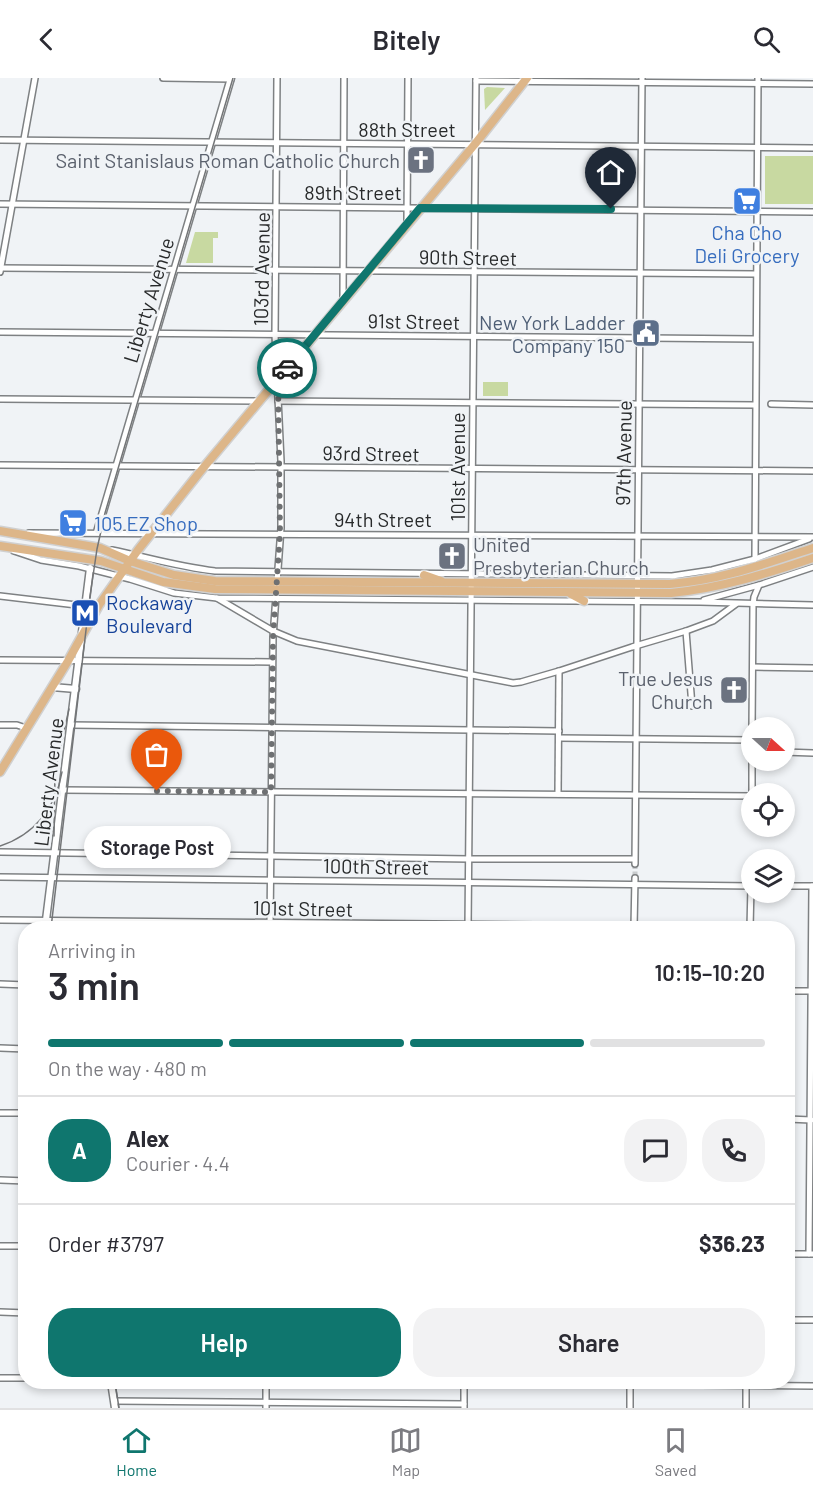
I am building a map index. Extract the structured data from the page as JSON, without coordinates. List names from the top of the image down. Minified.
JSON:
{"streets":{"street":["88th Street","89th Street","90th Street","103rd Avenue","Liberty Avenue","91st Street","93rd Street","97th Avenue","101st Avenue","94th Street","100th Street","101st Street"]},"crossings":[["88th Street","103rd Avenue"],["88th Street","Liberty Avenue"],["88th Street","97th Avenue"],["88th Street","101st Avenue"],["89th Street","103rd Avenue"],["89th Street","Liberty Avenue"],["89th Street","97th Avenue"],["89th Street","101st Avenue"],["90th Street","103rd Avenue"],["90th Street","Liberty Avenue"],["90th Street","97th Avenue"],["90th Street","101st Avenue"],["103rd Avenue","91st Street"],["103rd Avenue","93rd Street"],["103rd Avenue","94th Street"],["103rd Avenue","100th Street"],["Liberty Avenue","91st Street"],["Liberty Avenue","93rd Street"],["Liberty Avenue","94th Street"],["Liberty Avenue","100th Street"],["Liberty Avenue","101st Street"],["91st Street","97th Avenue"],["91st Street","101st Avenue"],["93rd Street","97th Avenue"],["93rd Street","101st Avenue"],["97th Avenue","101st Avenue"],["97th Avenue","94th Street"],["101st Avenue","94th Street"],["101st Avenue","100th Street"]],"places":{"church":["Saint Stanislaus Roman Catholic Church","United Presbyterian Church","True Jesus Church"],"supermarket":["Cha Cho Deli Grocery","105 EZ Shop"],"public building":["New York Ladder Company 150"],"metro station":["Rockaway Boulevard"],"other":["Storage Post"]},"north":"right","page":{"header":"Bitely","bubble":"Storage Post","heading":["3 min","Arriving in","10:15–10:20"],"panel":["Alex","Courier · 4.4","Order #3797","$36.23"],"bar":"On the way · 480 m","round":"A","buttons":["Help","Share"],"tabs":["Home","Map","Saved"]}}
